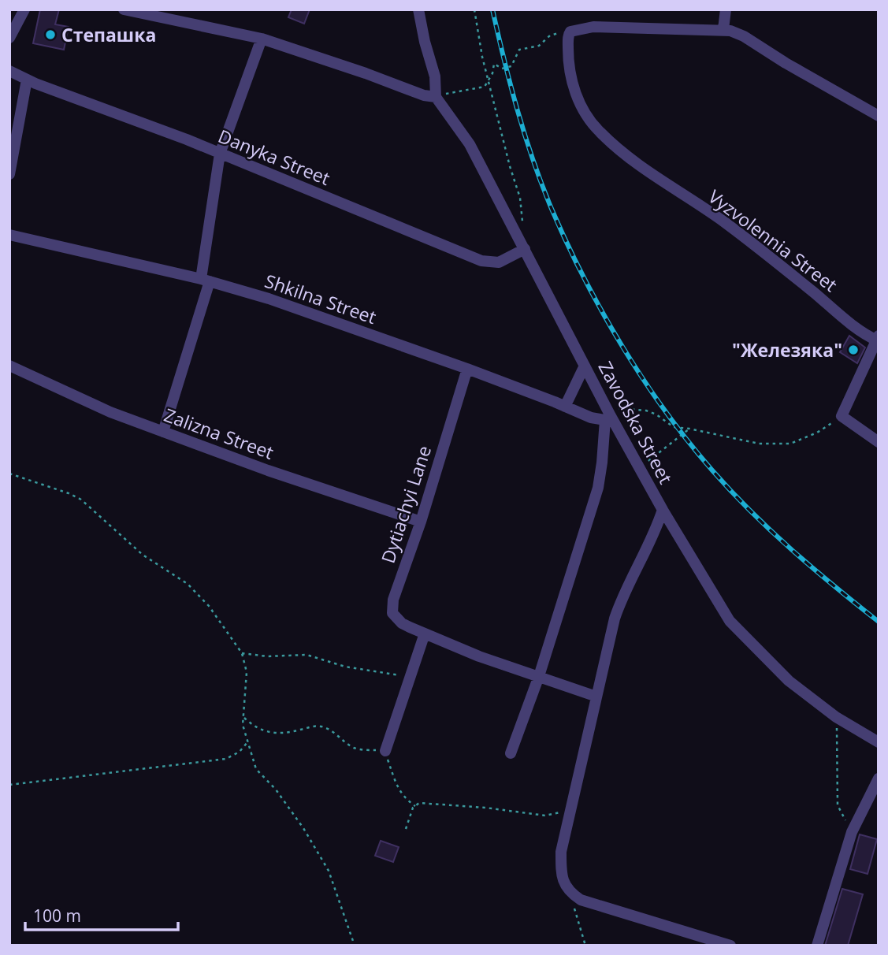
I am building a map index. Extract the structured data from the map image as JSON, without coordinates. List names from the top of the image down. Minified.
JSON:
{"streets":{"street":["Danyka Street","Vyzvolennia Street","Shkilna Street","Zavodska Street","Zalizna Street","Dytiachyi Lane"]},"crossings":[["Danyka Street","Zavodska Street"],["Shkilna Street","Zavodska Street"],["Shkilna Street","Dytiachyi Lane"],["Zalizna Street","Dytiachyi Lane"]],"places":["Степашка","\"Железяка\""],"scale_bar":"100 m"}
